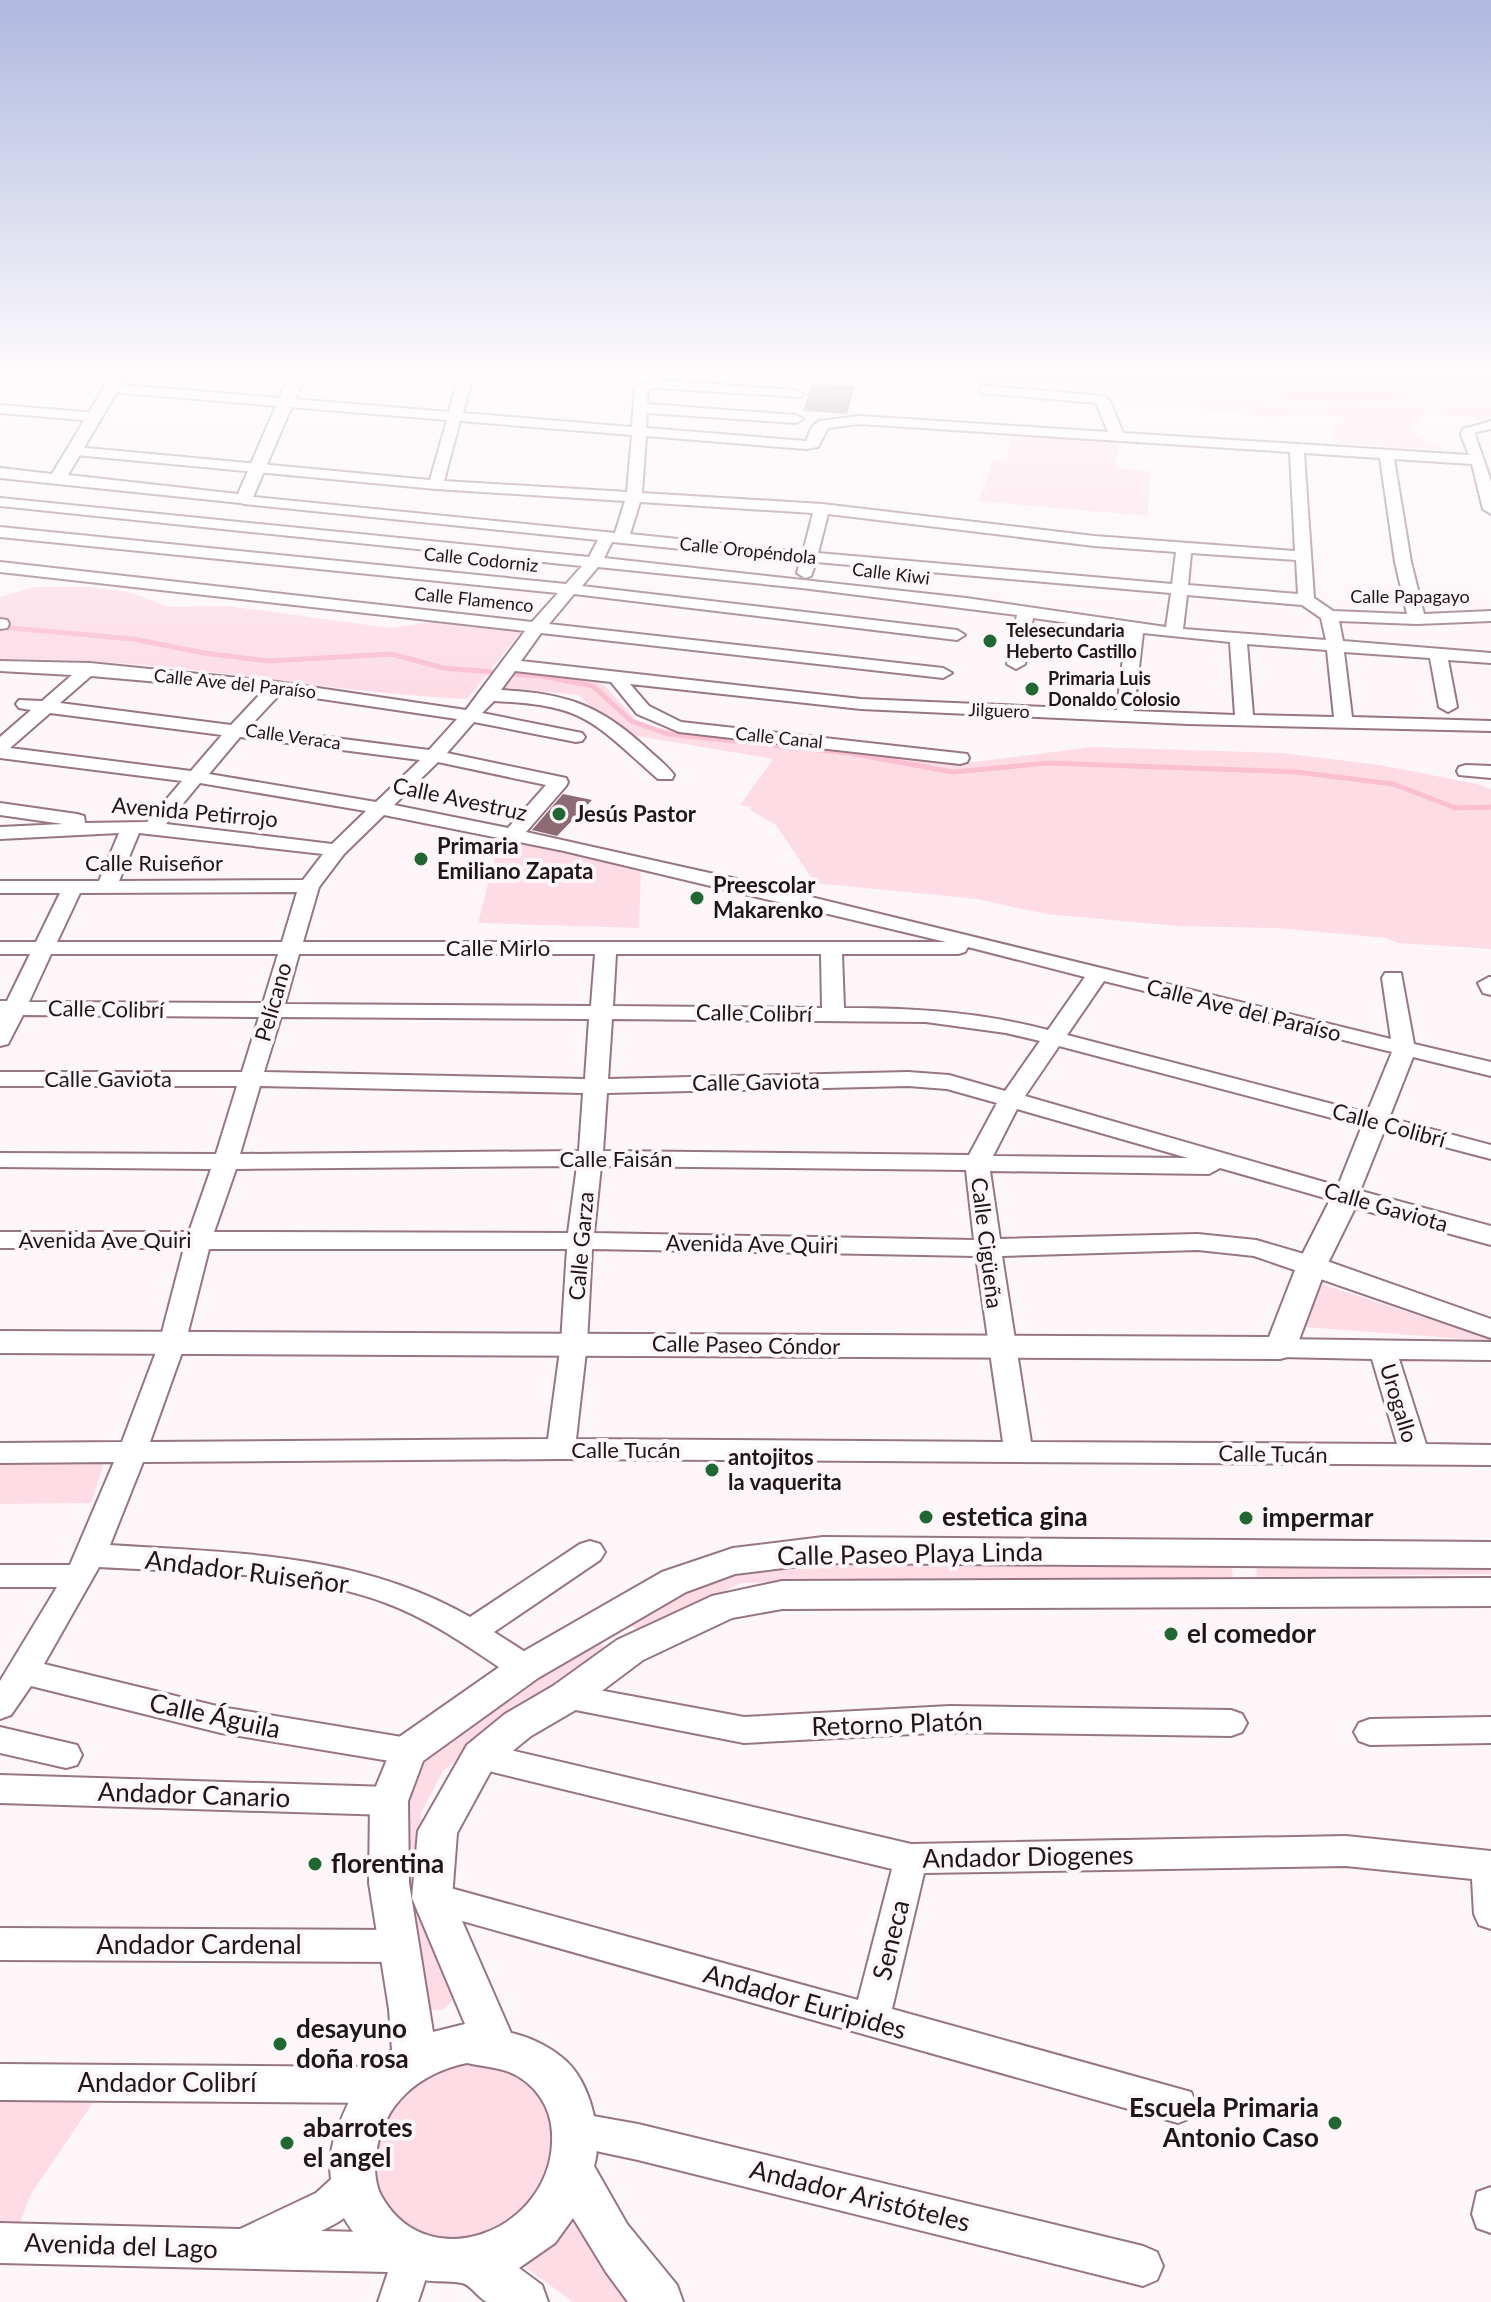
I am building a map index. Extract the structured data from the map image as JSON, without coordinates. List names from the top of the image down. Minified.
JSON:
{"streets":{"street":["Calle Oropéndola","Calle Codorniz","Calle Kiwi","Calle Papagayo","Calle Flamenco","Calle Ave del Paraíso","Jilguero","Calle Veraca","Calle Canal","Calle Avestruz","Avenida Petirrojo","Calle Ruiseñor","Calle Mirlo","Pelícano","Calle Colibrí","Calle Gaviota","Calle Faisán","Avenida Ave Quiri","Calle Cigüeña","Calle Garza","Calle Paseo Cóndor","Urogallo","Calle Tucán","Calle Paseo Playa Linda","Andador Ruiseñor","Calle Águila","Retorno Platón","Andador Canario","Andador Diogenes","Seneca","Andador Cardenal","Andador Euripides","Andador Colibrí","Andador Aristóteles","Avenida del Lago"]},"crossings":[["Calle Oropéndola","Pelícano"],["Calle Codorniz","Calle Flamenco"],["Calle Codorniz","Pelícano"],["Calle Kiwi","Pelícano"],["Calle Flamenco","Pelícano"],["Calle Ave del Paraíso","Calle Avestruz"],["Calle Ave del Paraíso","Calle Mirlo"],["Calle Ave del Paraíso","Pelícano"],["Calle Ave del Paraíso","Calle Cigüeña"],["Jilguero","Calle Canal"],["Jilguero","Pelícano"],["Calle Veraca","Calle Avestruz"],["Calle Veraca","Pelícano"],["Calle Avestruz","Calle Mirlo"],["Calle Avestruz","Pelícano"],["Avenida Petirrojo","Pelícano"],["Calle Ruiseñor","Pelícano"],["Calle Mirlo","Pelícano"],["Calle Mirlo","Calle Garza"],["Pelícano","Calle Colibrí"],["Pelícano","Calle Gaviota"],["Pelícano","Calle Faisán"],["Pelícano","Avenida Ave Quiri"],["Pelícano","Calle Paseo Cóndor"],["Pelícano","Calle Tucán"],["Pelícano","Andador Ruiseñor"],["Pelícano","Calle Águila"],["Calle Colibrí","Calle Cigüeña"],["Calle Colibrí","Calle Garza"],["Calle Gaviota","Calle Faisán"],["Calle Gaviota","Calle Cigüeña"],["Calle Gaviota","Calle Garza"],["Calle Faisán","Calle Cigüeña"],["Calle Faisán","Calle Garza"],["Avenida Ave Quiri","Calle Cigüeña"],["Avenida Ave Quiri","Calle Garza"],["Calle Cigüeña","Calle Paseo Cóndor"],["Calle Cigüeña","Calle Tucán"],["Calle Garza","Calle Paseo Cóndor"],["Calle Garza","Calle Tucán"],["Calle Paseo Cóndor","Urogallo"],["Urogallo","Calle Tucán"],["Calle Paseo Playa Linda","Andador Ruiseñor"],["Calle Paseo Playa Linda","Calle Águila"],["Calle Paseo Playa Linda","Retorno Platón"],["Calle Paseo Playa Linda","Andador Diogenes"],["Calle Paseo Playa Linda","Andador Euripides"],["Calle Paseo Playa Linda","Andador Colibrí"],["Calle Paseo Playa Linda","Andador Aristóteles"],["Calle Paseo Playa Linda","Avenida del Lago"],["Andador Diogenes","Seneca"],["Seneca","Andador Euripides"],["Andador Colibrí","Andador Aristóteles"],["Andador Colibrí","Avenida del Lago"],["Andador Aristóteles","Avenida del Lago"]],"places":["Telesecundaria Heberto Castillo","Primaria Luis Donaldo Colosio","Jesús Pastor","Primaria Emiliano Zapata","Preescolar Makarenko","antojitos la vaquerita","estetica gina","impermar","el comedor","florentina","desayuno doña rosa","Escuela Primaria Antonio Caso","abarrotes el angel"]}
